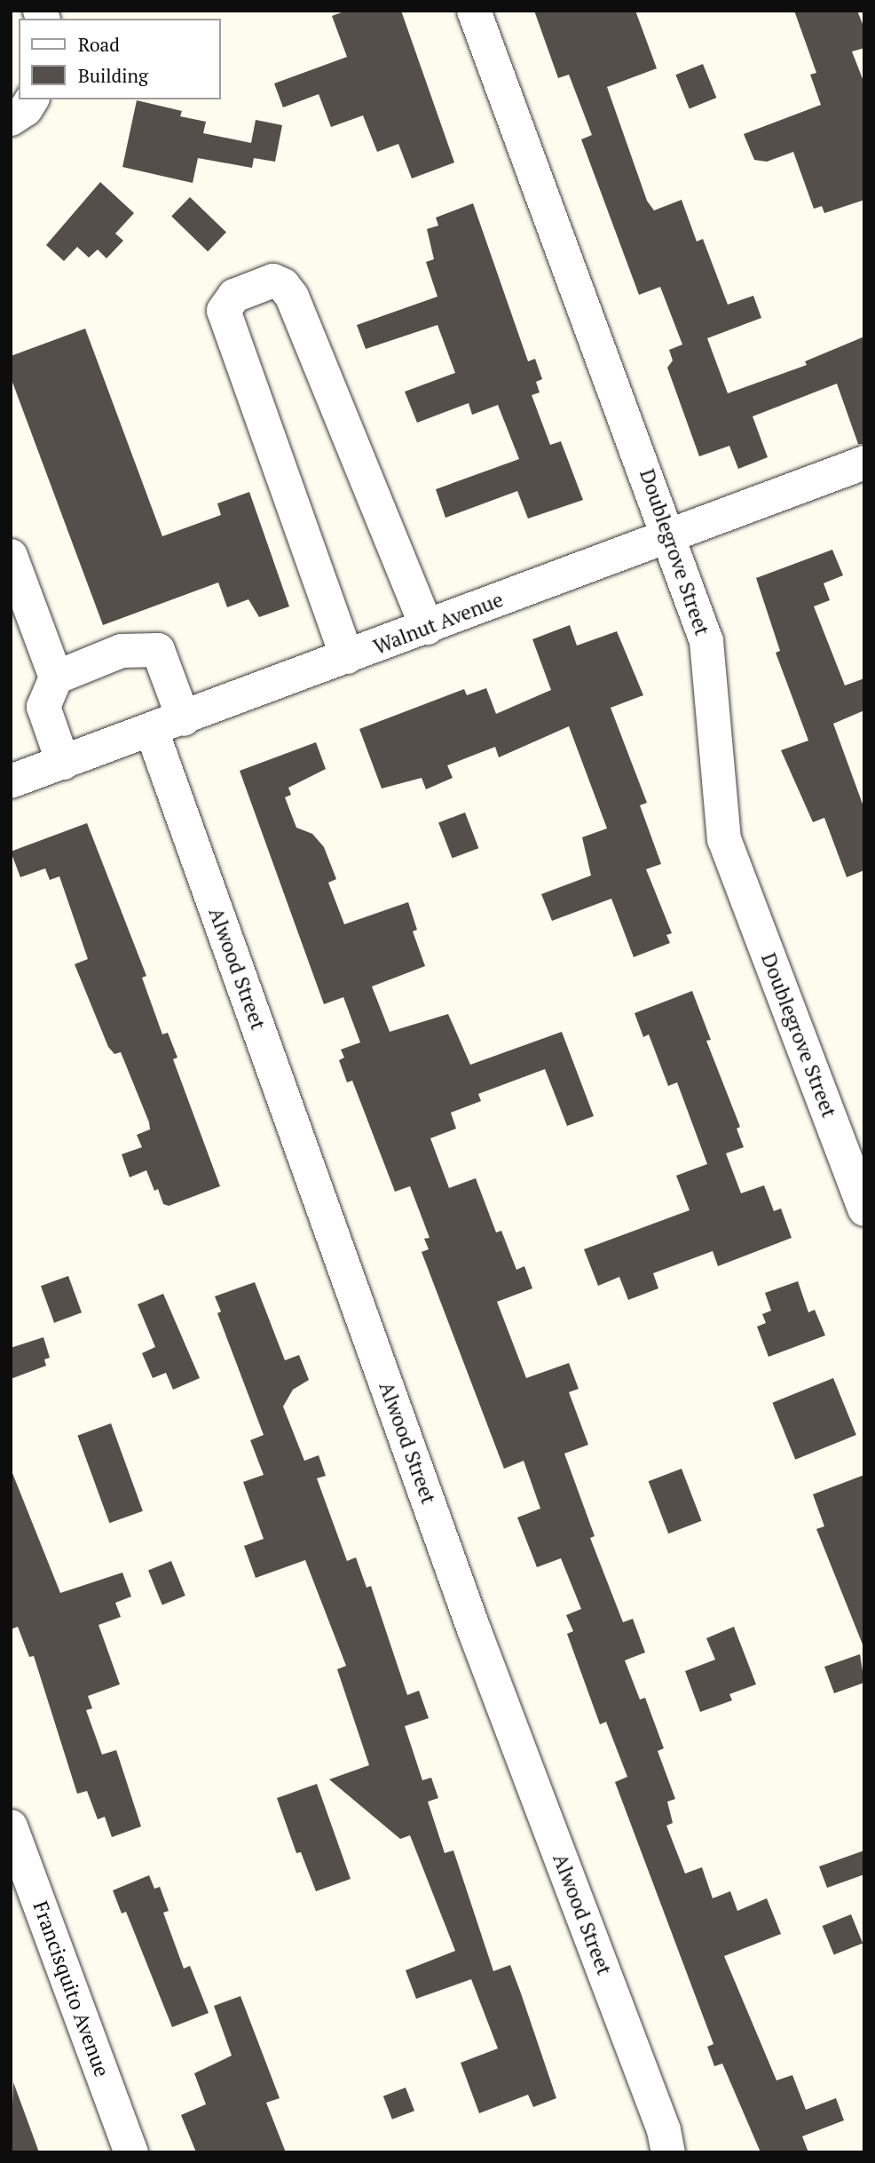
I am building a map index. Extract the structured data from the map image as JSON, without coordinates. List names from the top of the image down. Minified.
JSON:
{"streets":{"street":["Doublegrove Street","Walnut Avenue","Alwood Street","Francisquito Avenue"]},"crossings":[["Doublegrove Street","Walnut Avenue"],["Walnut Avenue","Alwood Street"]],"legend":["Road","Building"]}
